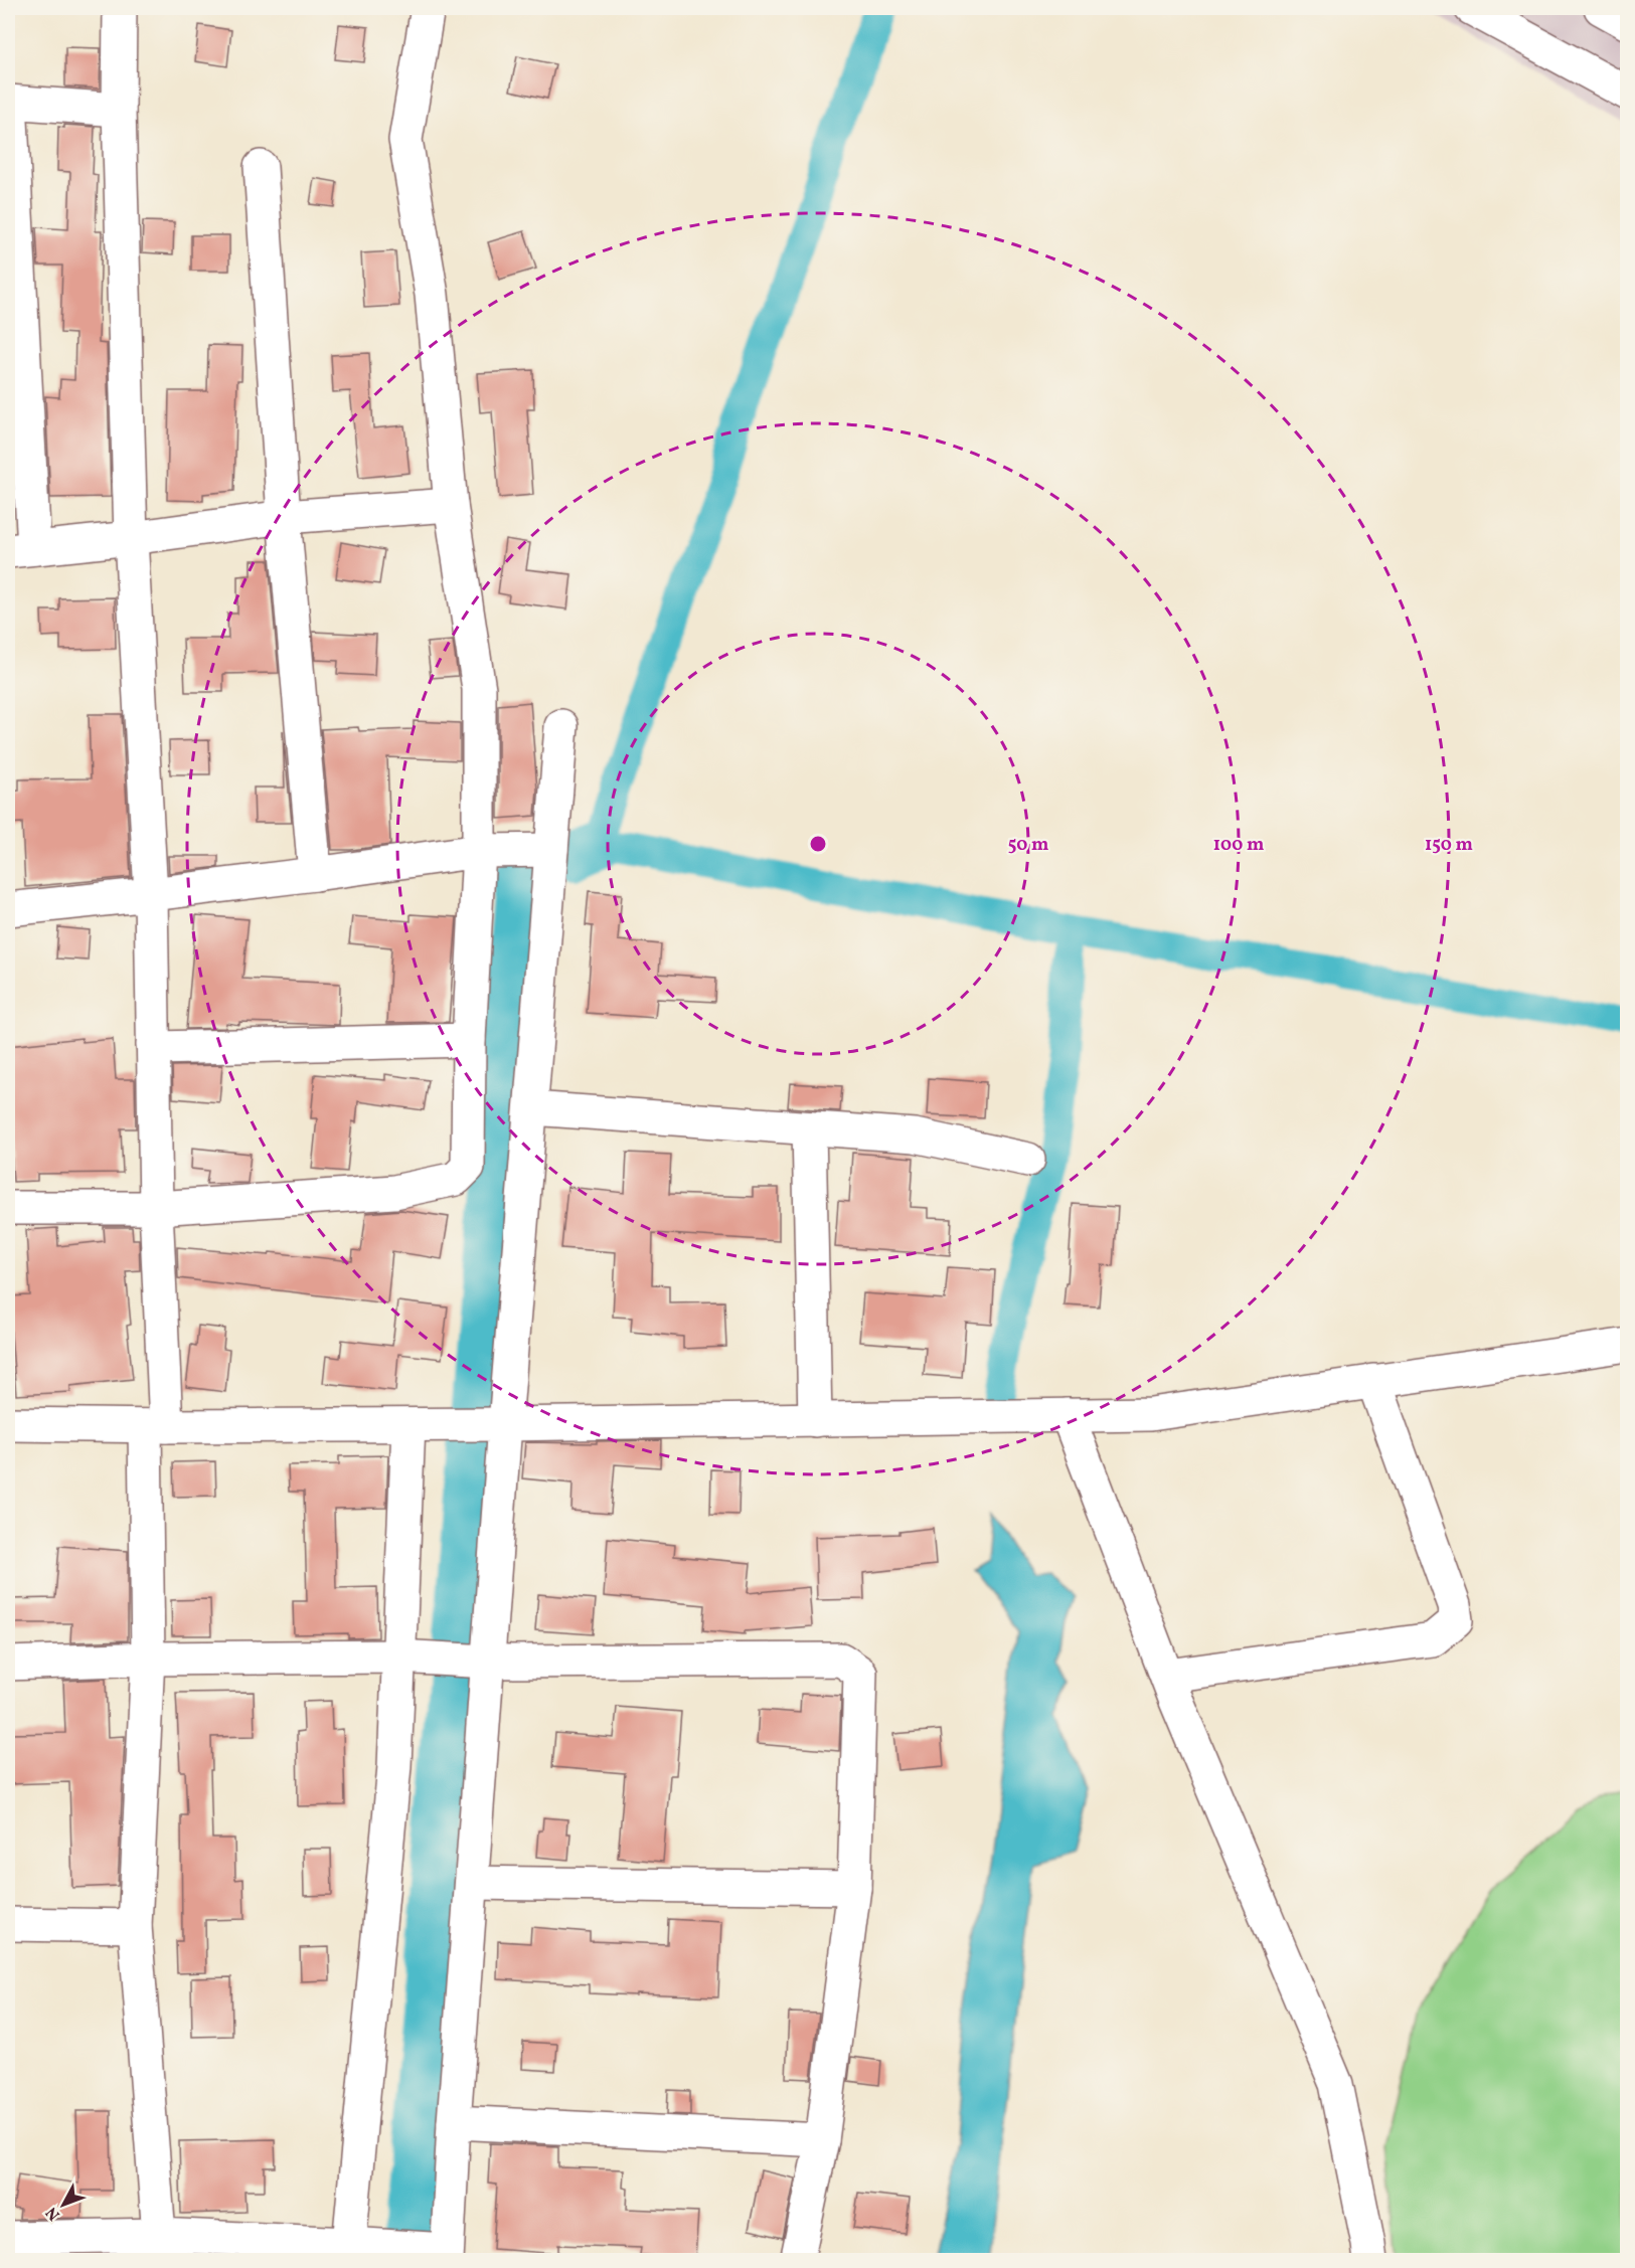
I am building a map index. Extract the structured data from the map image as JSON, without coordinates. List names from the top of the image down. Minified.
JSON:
{"north":"bottom left","rings":["50 m","100 m","150 m"]}
